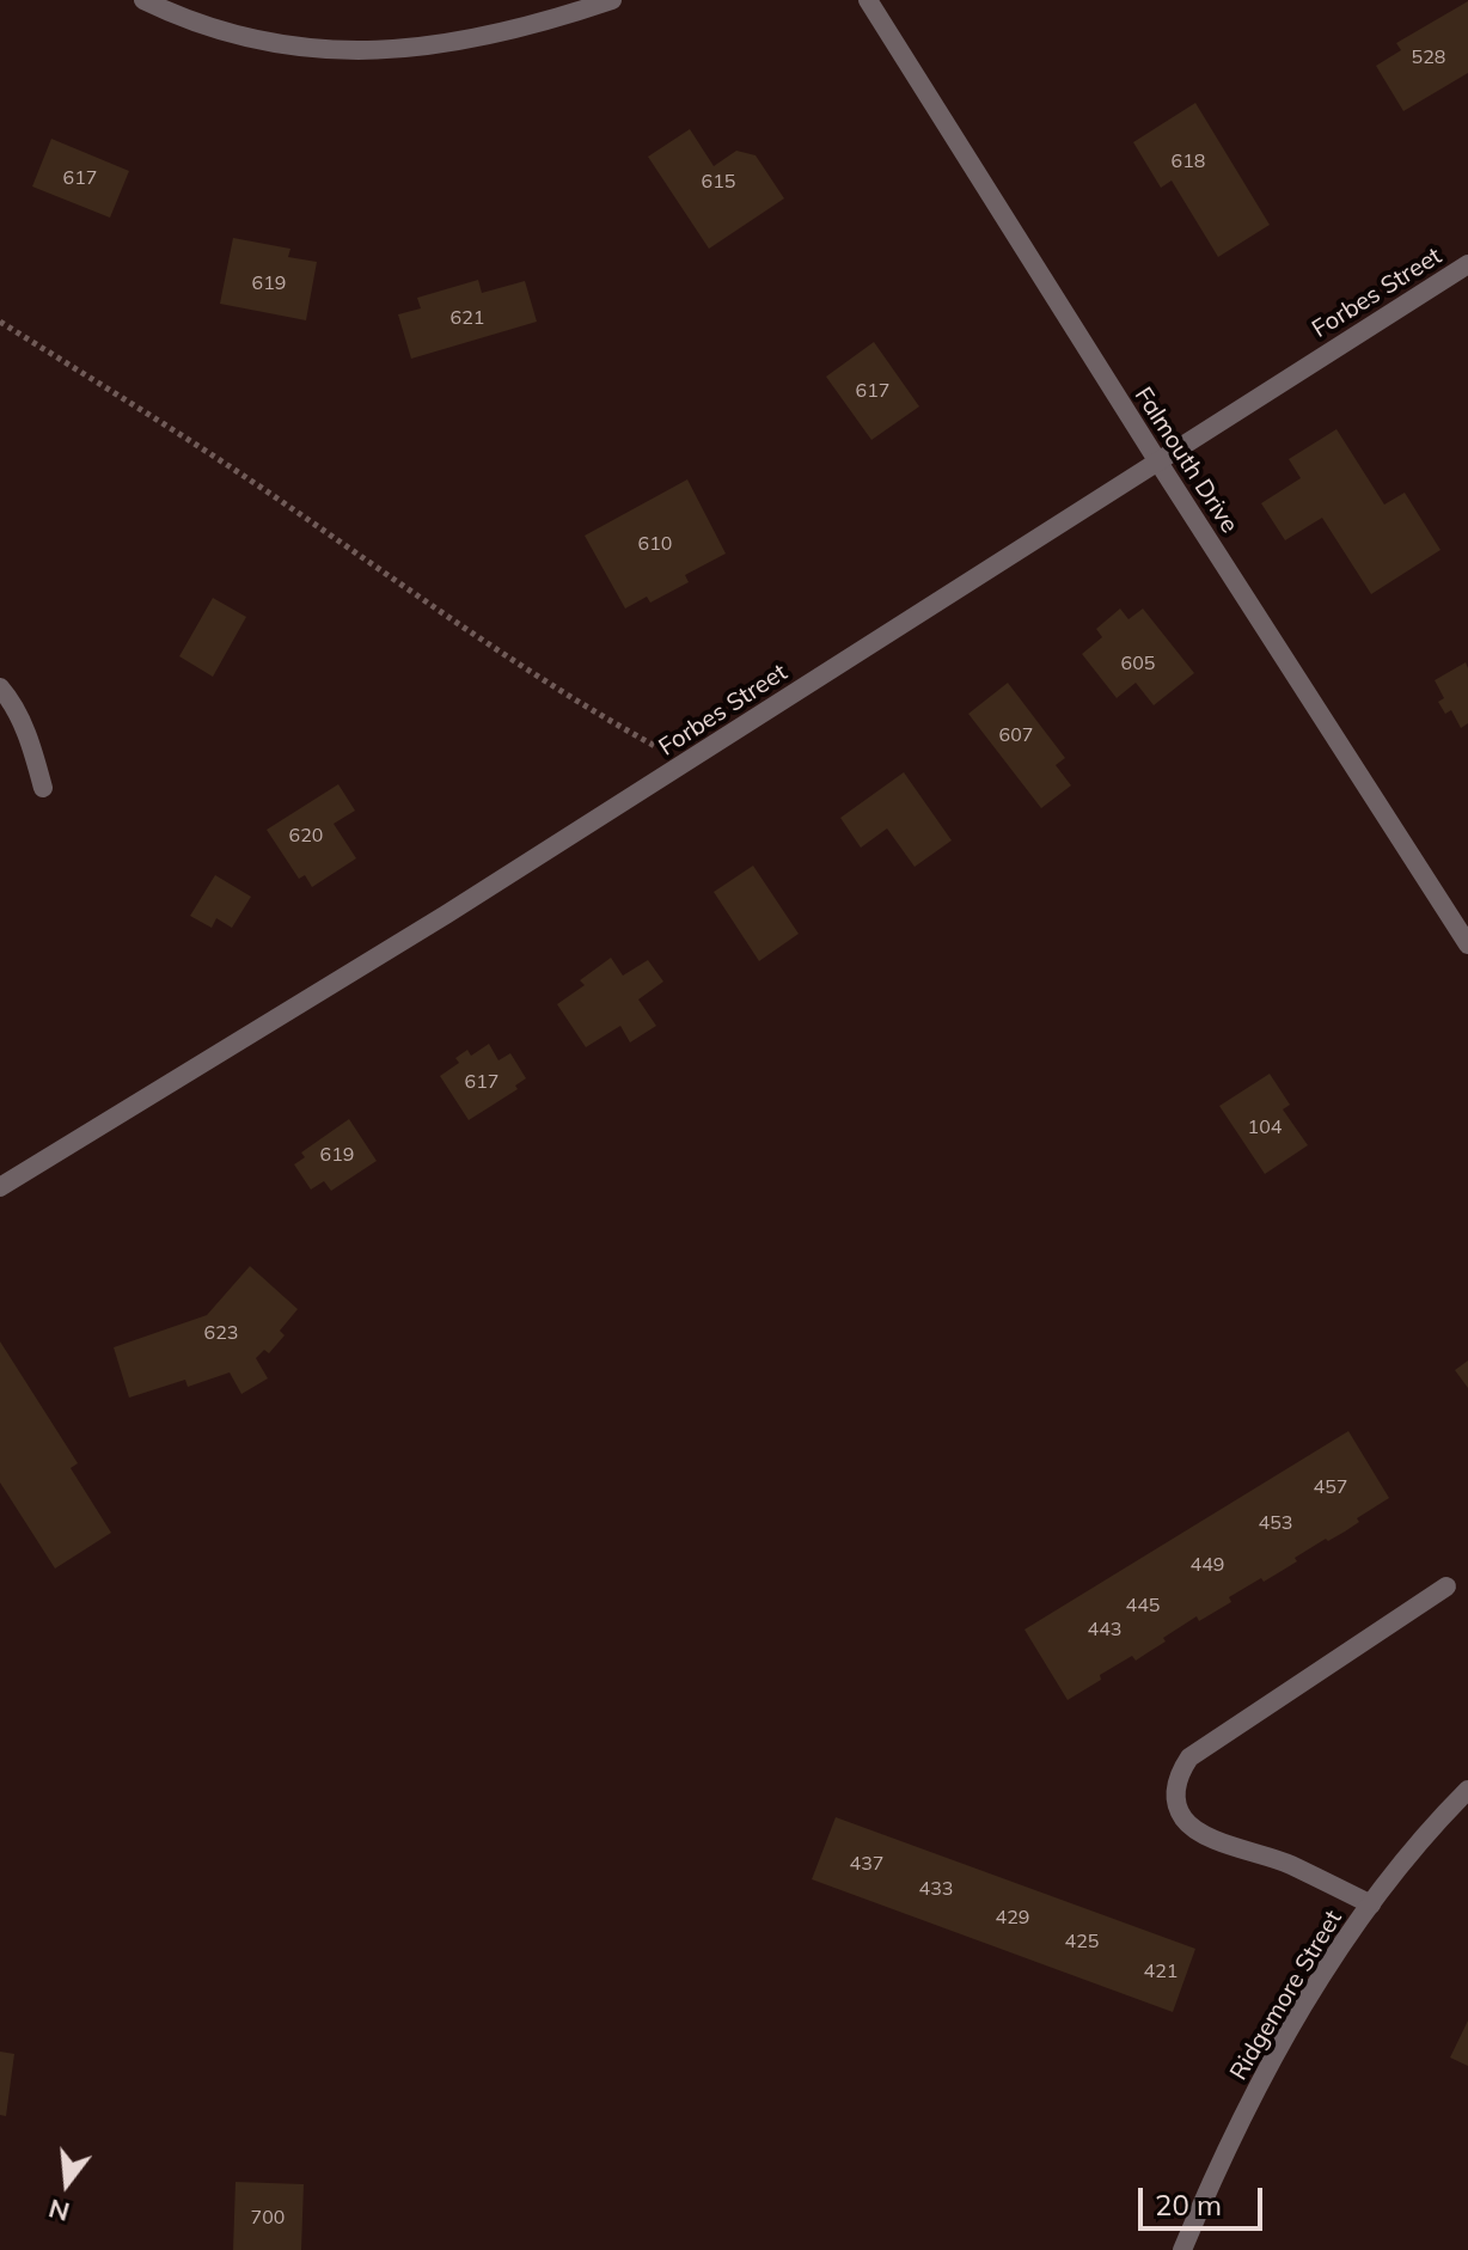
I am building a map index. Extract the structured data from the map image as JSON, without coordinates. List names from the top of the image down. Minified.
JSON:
{"streets":{"street":["Forbes Street","Falmouth Drive","Ridgemore Street"]},"crossings":[["Forbes Street","Falmouth Drive"]],"house_numbers":["528","618","617","615","619","621","617","610","605","607","620","617","104","619","623","457","453","449","445","443","437","433","429","425","421","700"],"scale_bar":"20 m","north":"bottom"}
